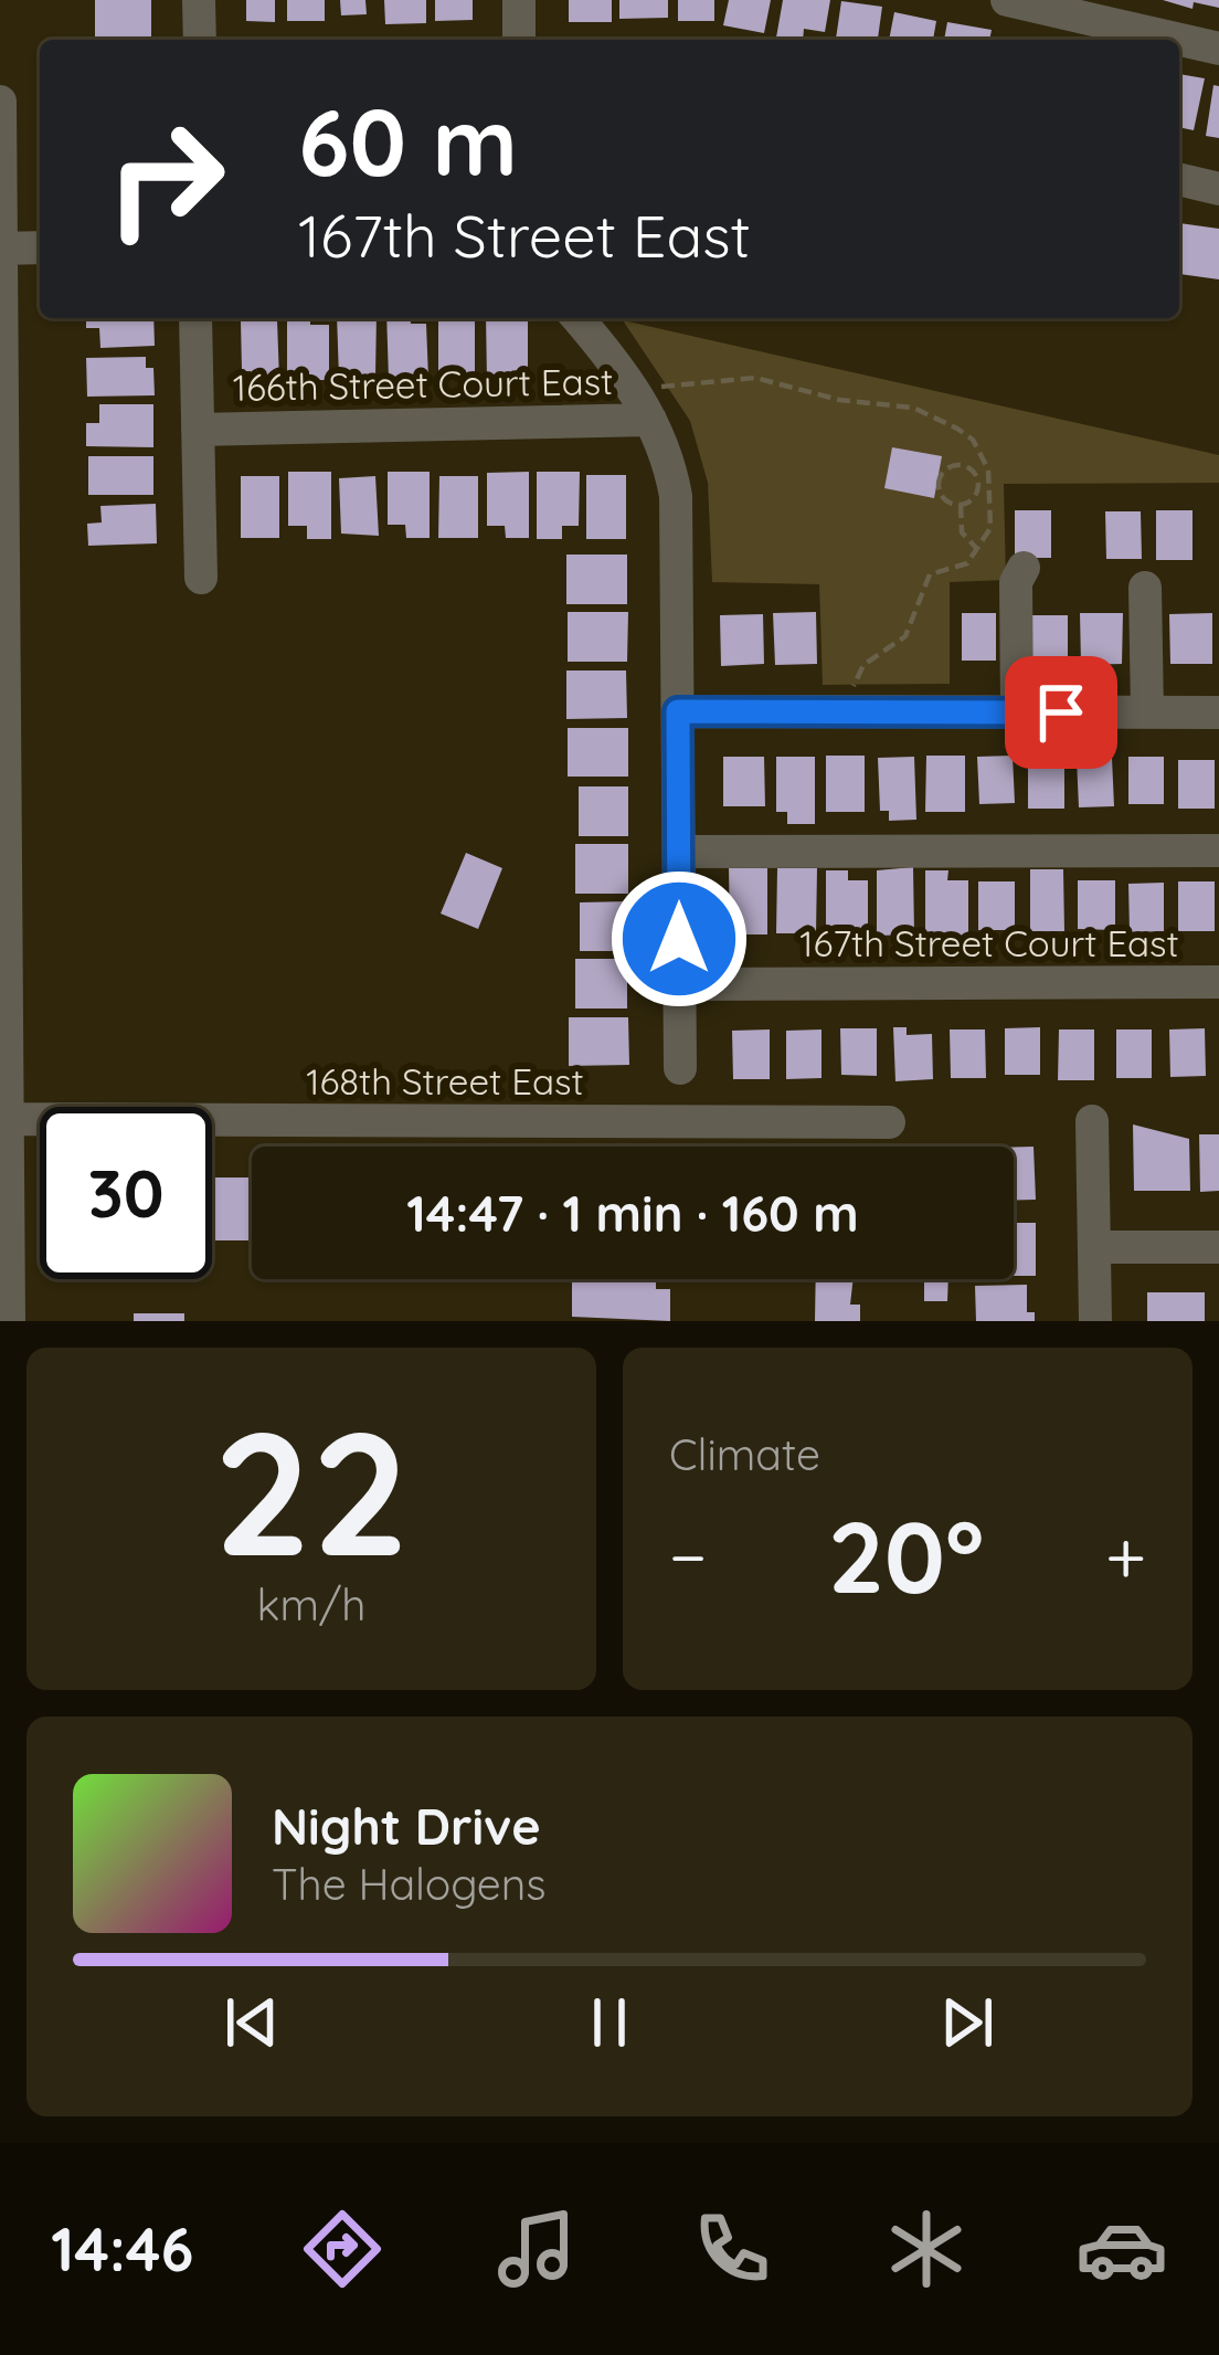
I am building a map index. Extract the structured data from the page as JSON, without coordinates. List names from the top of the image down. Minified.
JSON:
{"streets":{"street":["166th Street Court East","167th Street Court East","168th Street East"]},"page":{"turn":["60 m","167th Street East"],"limit":"30","trip":"14:47 · 1 min · 160 m","tile":[["22","km/h"],"Climate"],"heat":["−","20°","+"],"song":["Night Drive","The Halogens"],"tabs":"14:46"}}
